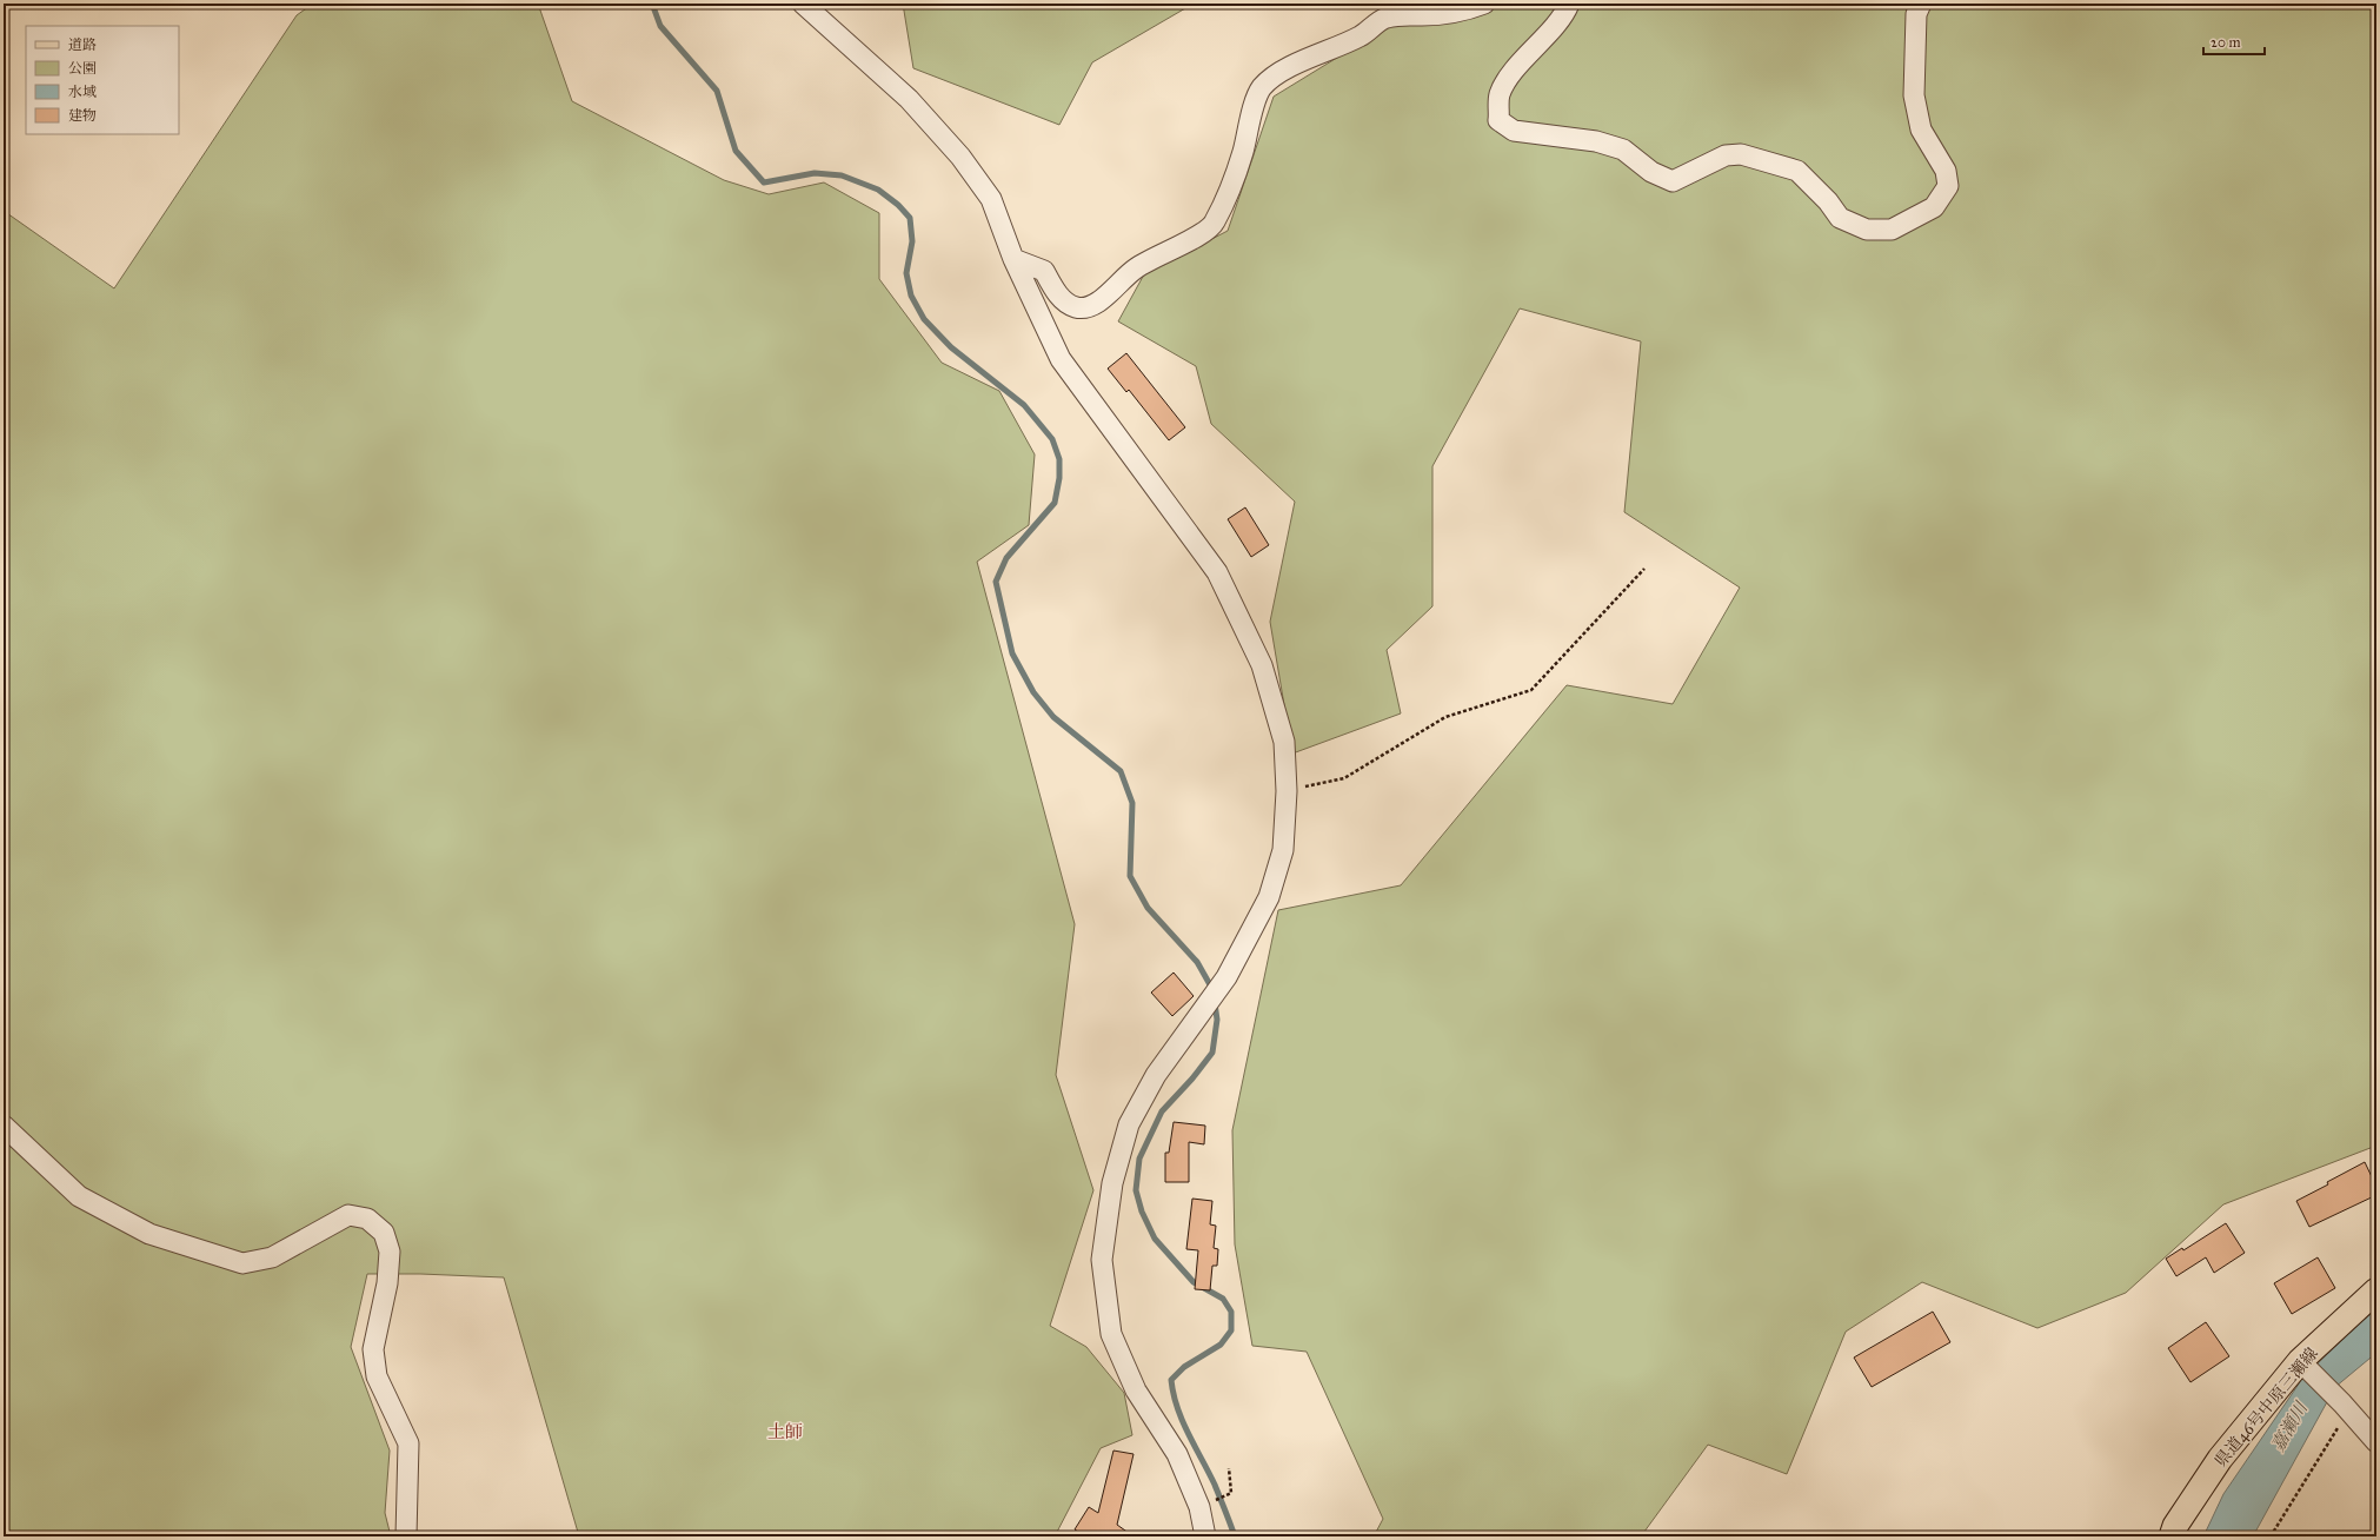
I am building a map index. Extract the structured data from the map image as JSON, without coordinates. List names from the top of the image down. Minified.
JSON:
{"streets":{"main road":["県道46号中原三瀬線"]},"districts":["土師"],"water":["嘉瀬川"],"legend":["道路","公園","水域","建物"],"scale_bar":"20 m"}
